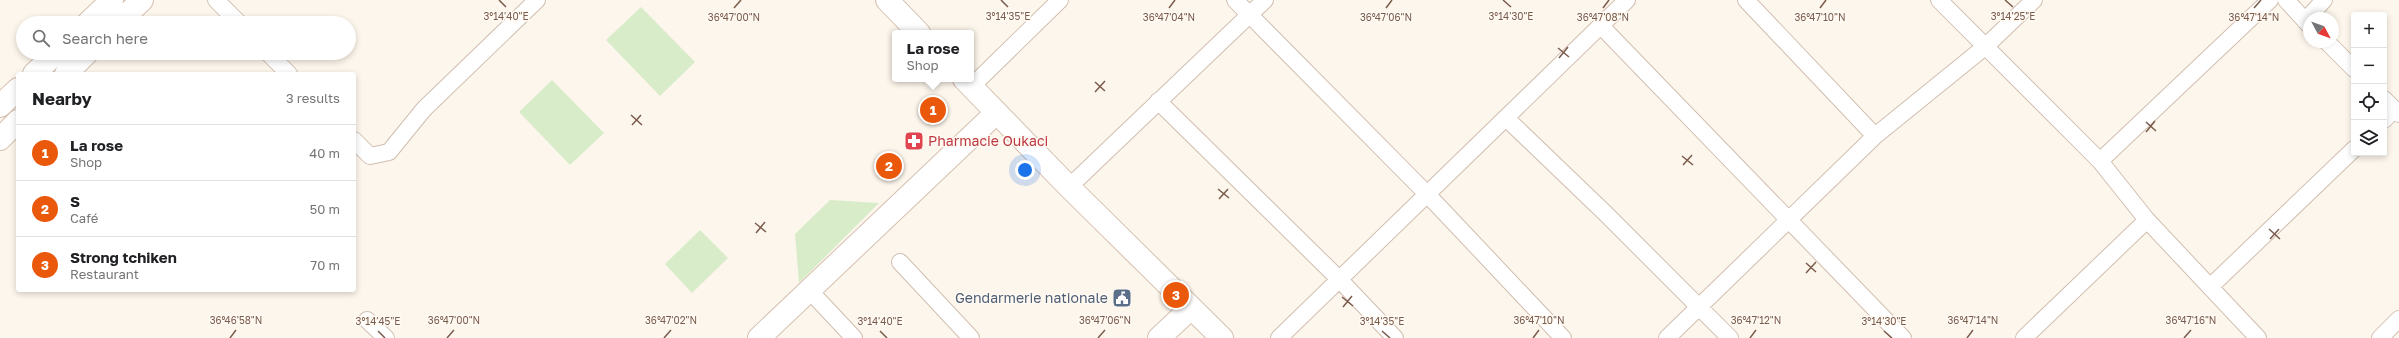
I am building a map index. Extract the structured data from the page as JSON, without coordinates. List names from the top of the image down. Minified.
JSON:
{"places":{"pharmacy":["Pharmacie Oukaci"],"public building":["Gendarmerie nationale"]},"north":"bottom right","page":{"map_buttons":["+","−"],"search":"Search here","popup":["La rose","Shop"],"heading":["Nearby","3 results"],"pins":["1","2","3"],"list":[{"mark":"1","name":"La rose","note":"Shop","value":"40 m"},{"mark":"2","name":"S","note":"Café","value":"50 m"},{"mark":"3","name":"Strong tchiken","note":"Restaurant","value":"70 m"}]},"coordinates":["3°14'40\"E","3°14'35\"E","3°14'30\"E","3°14'25\"E","36°47'00\"N","36°47'06\"N","36°47'08\"N","36°47'14\"N","36°47'04\"N","36°47'10\"N","36°46'58\"N","36°47'02\"N","36°47'12\"N","36°47'16\"N","3°14'45\"E"]}
